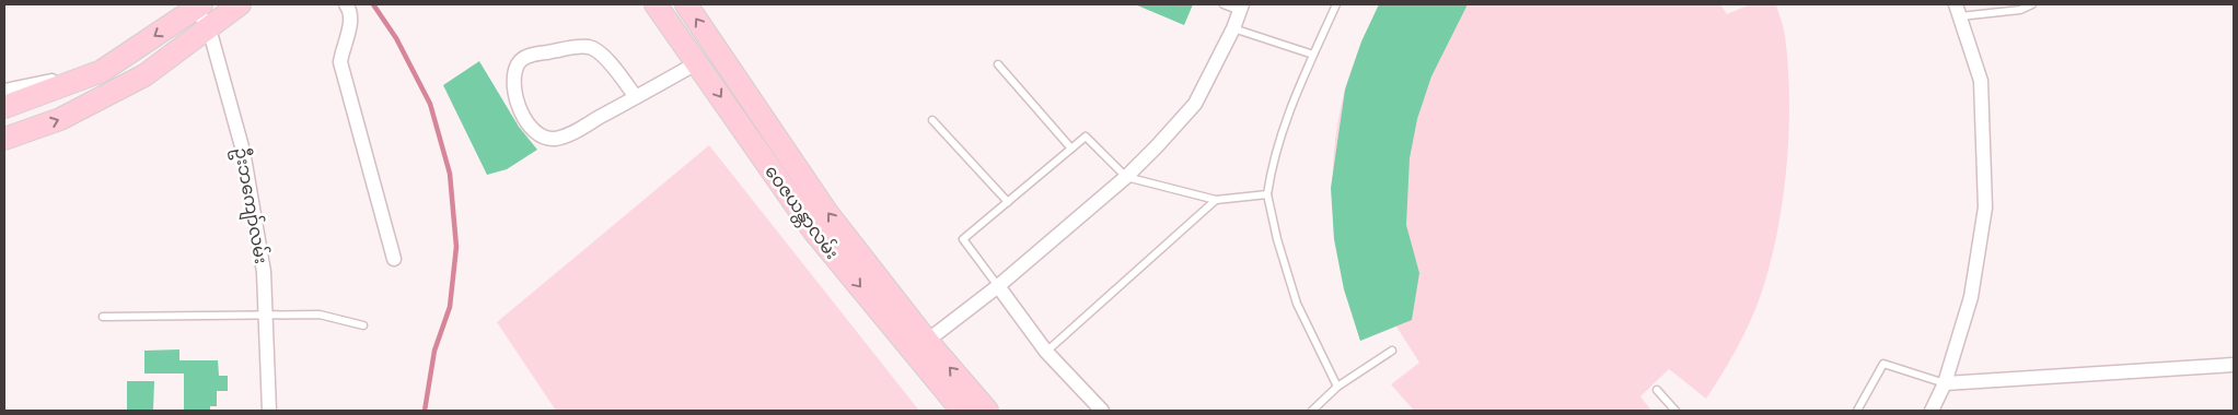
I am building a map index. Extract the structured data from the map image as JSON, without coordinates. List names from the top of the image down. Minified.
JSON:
{"streets":{"main road":["ဝေဇယန္တာလမ်း"],"street":["ဦးဘကျော်လမ်း"]}}
